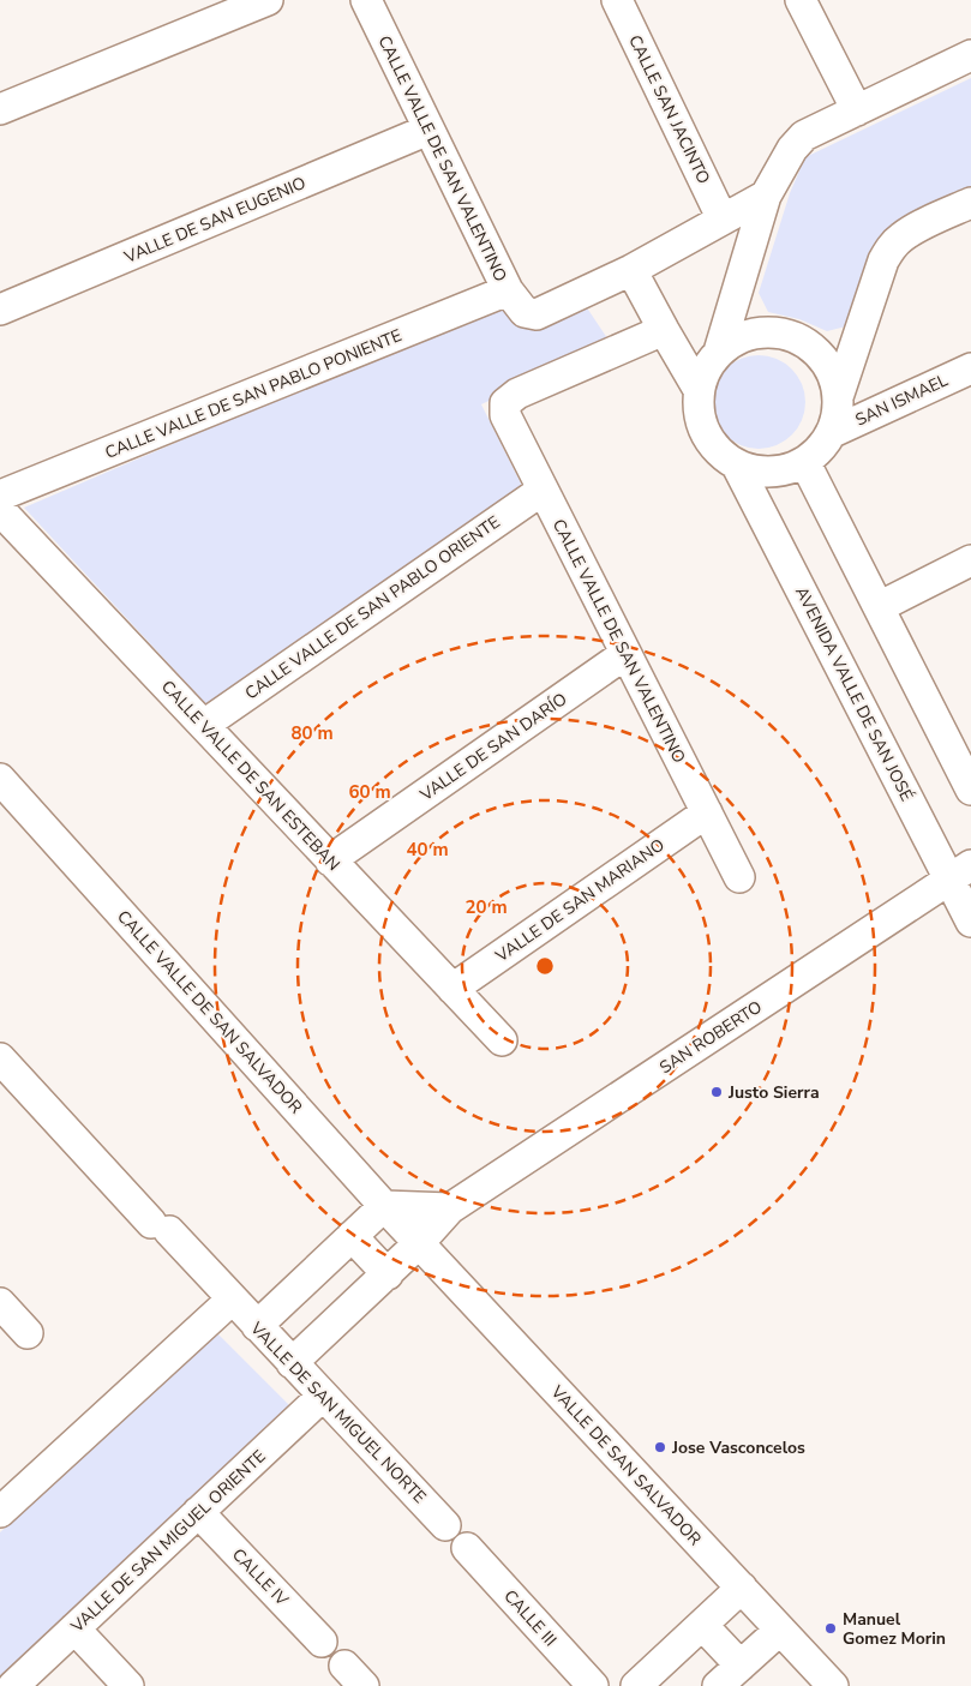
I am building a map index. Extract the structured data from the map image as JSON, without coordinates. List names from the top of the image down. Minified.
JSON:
{"streets":{"street":["CALLE SAN JACINTO","CALLE VALLE DE SAN VALENTINO","VALLE DE SAN EUGENIO","CALLE VALLE DE SAN PABLO PONIENTE","SAN ISMAEL","CALLE VALLE DE SAN PABLO ORIENTE","AVENIDA VALLE DE SAN JOSÉ","VALLE DE SAN DARÍO","CALLE VALLE DE SAN ESTEBAN","VALLE DE SAN MARIANO","CALLE VALLE DE SAN SALVADOR","SAN ROBERTO","VALLE DE SAN MIGUEL NORTE","VALLE DE SAN SALVADOR","VALLE DE SAN MIGUEL ORIENTE","CALLE IV","CALLE III"]},"crossings":[["CALLE SAN JACINTO","CALLE VALLE DE SAN PABLO PONIENTE"],["CALLE VALLE DE SAN VALENTINO","VALLE DE SAN EUGENIO"],["CALLE VALLE DE SAN VALENTINO","CALLE VALLE DE SAN PABLO PONIENTE"],["CALLE VALLE DE SAN VALENTINO","CALLE VALLE DE SAN PABLO ORIENTE"],["CALLE VALLE DE SAN VALENTINO","VALLE DE SAN DARÍO"],["CALLE VALLE DE SAN VALENTINO","VALLE DE SAN MARIANO"],["SAN ISMAEL","AVENIDA VALLE DE SAN JOSÉ"],["CALLE VALLE DE SAN PABLO ORIENTE","CALLE VALLE DE SAN ESTEBAN"],["AVENIDA VALLE DE SAN JOSÉ","SAN ROBERTO"],["VALLE DE SAN DARÍO","CALLE VALLE DE SAN ESTEBAN"],["CALLE VALLE DE SAN ESTEBAN","VALLE DE SAN MARIANO"],["CALLE VALLE DE SAN SALVADOR","SAN ROBERTO"],["CALLE VALLE DE SAN SALVADOR","VALLE DE SAN SALVADOR"],["SAN ROBERTO","VALLE DE SAN MIGUEL NORTE"],["SAN ROBERTO","VALLE DE SAN SALVADOR"],["VALLE DE SAN MIGUEL NORTE","VALLE DE SAN MIGUEL ORIENTE"],["VALLE DE SAN MIGUEL ORIENTE","CALLE IV"]],"places":["Justo Sierra","Jose Vasconcelos","Manuel Gomez Morin"],"rings":["80 m","60 m","40 m","20 m"]}
